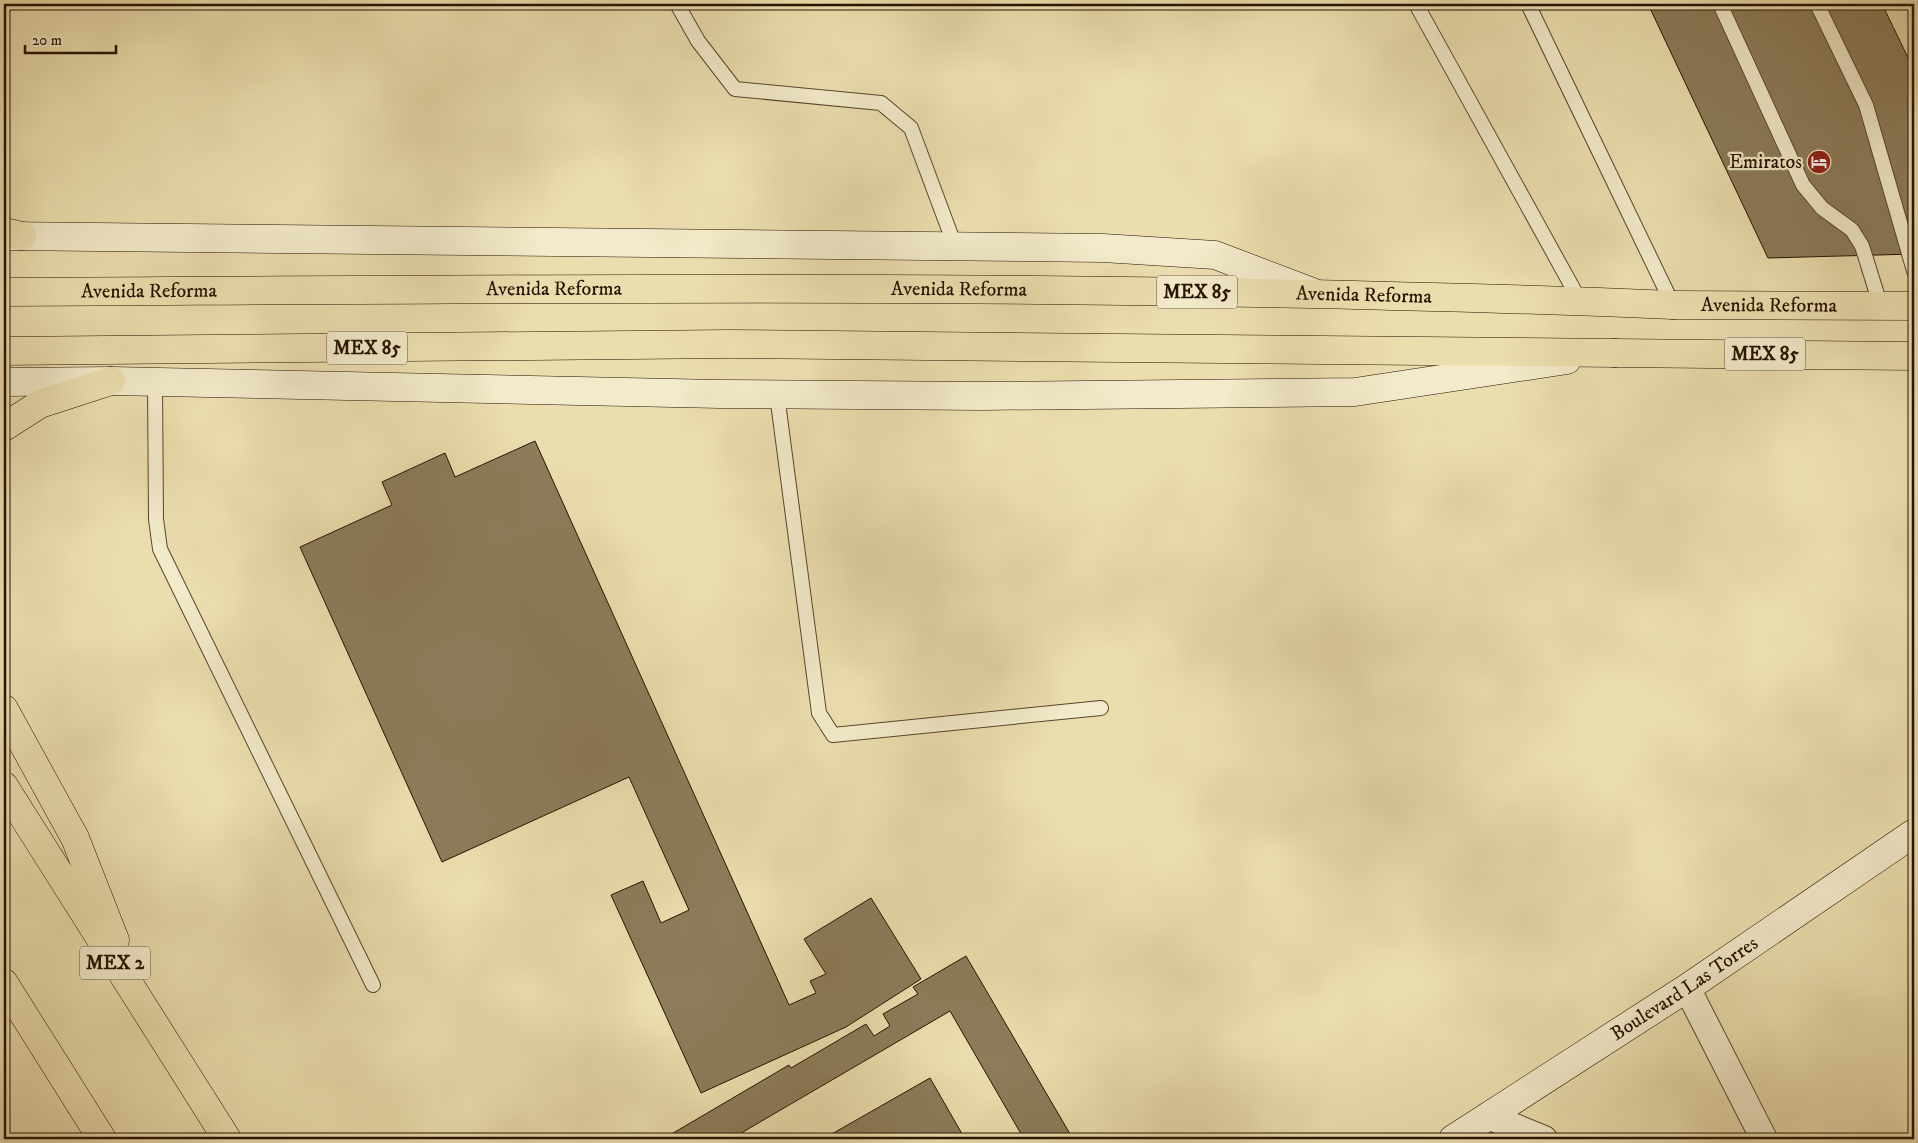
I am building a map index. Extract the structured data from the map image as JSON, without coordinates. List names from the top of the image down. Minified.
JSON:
{"streets":{"main road":["Avenida Reforma","MEX 85","MEX 2"],"street":["Boulevard Las Torres"]},"places":{"hotel":["Emiratos"]},"scale_bar":"20 m"}
